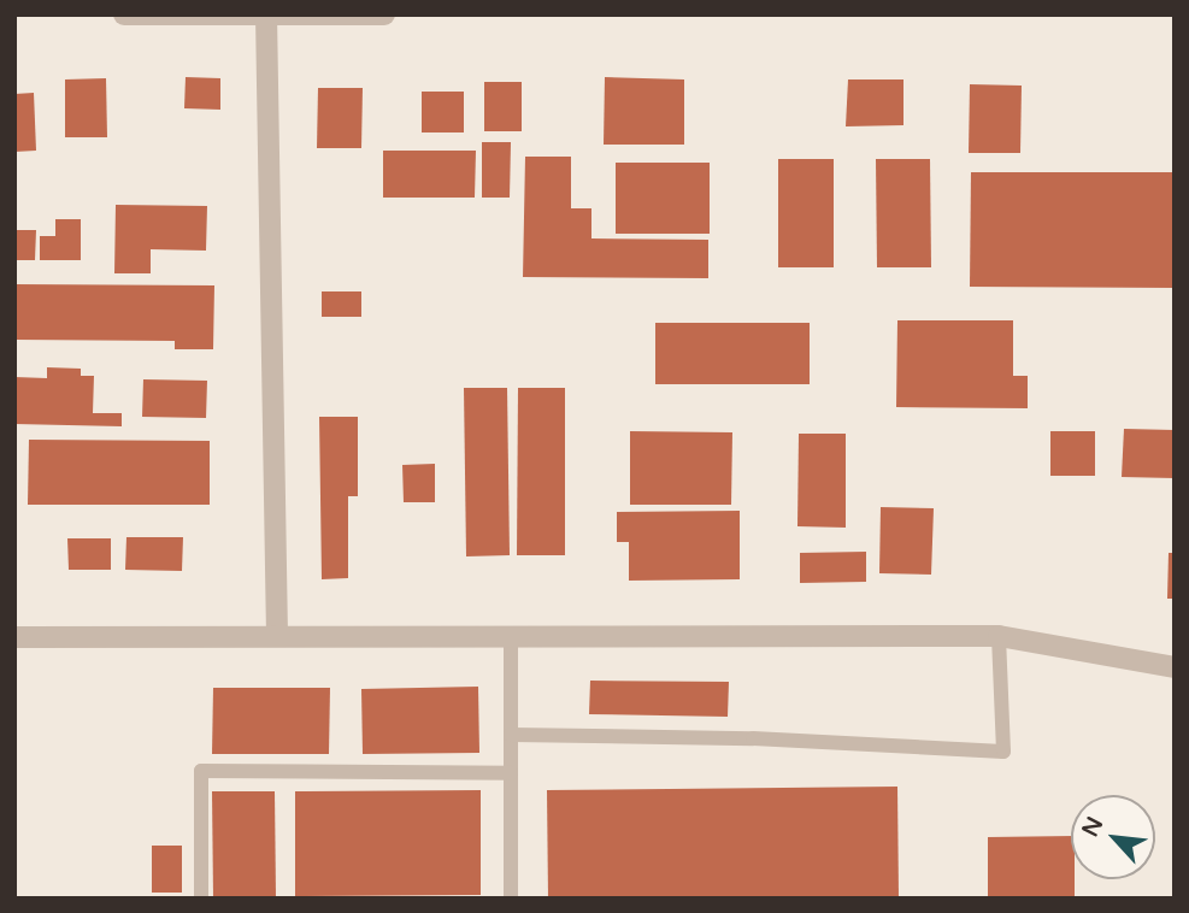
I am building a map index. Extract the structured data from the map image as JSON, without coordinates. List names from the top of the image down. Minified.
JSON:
{"north":"top left"}
